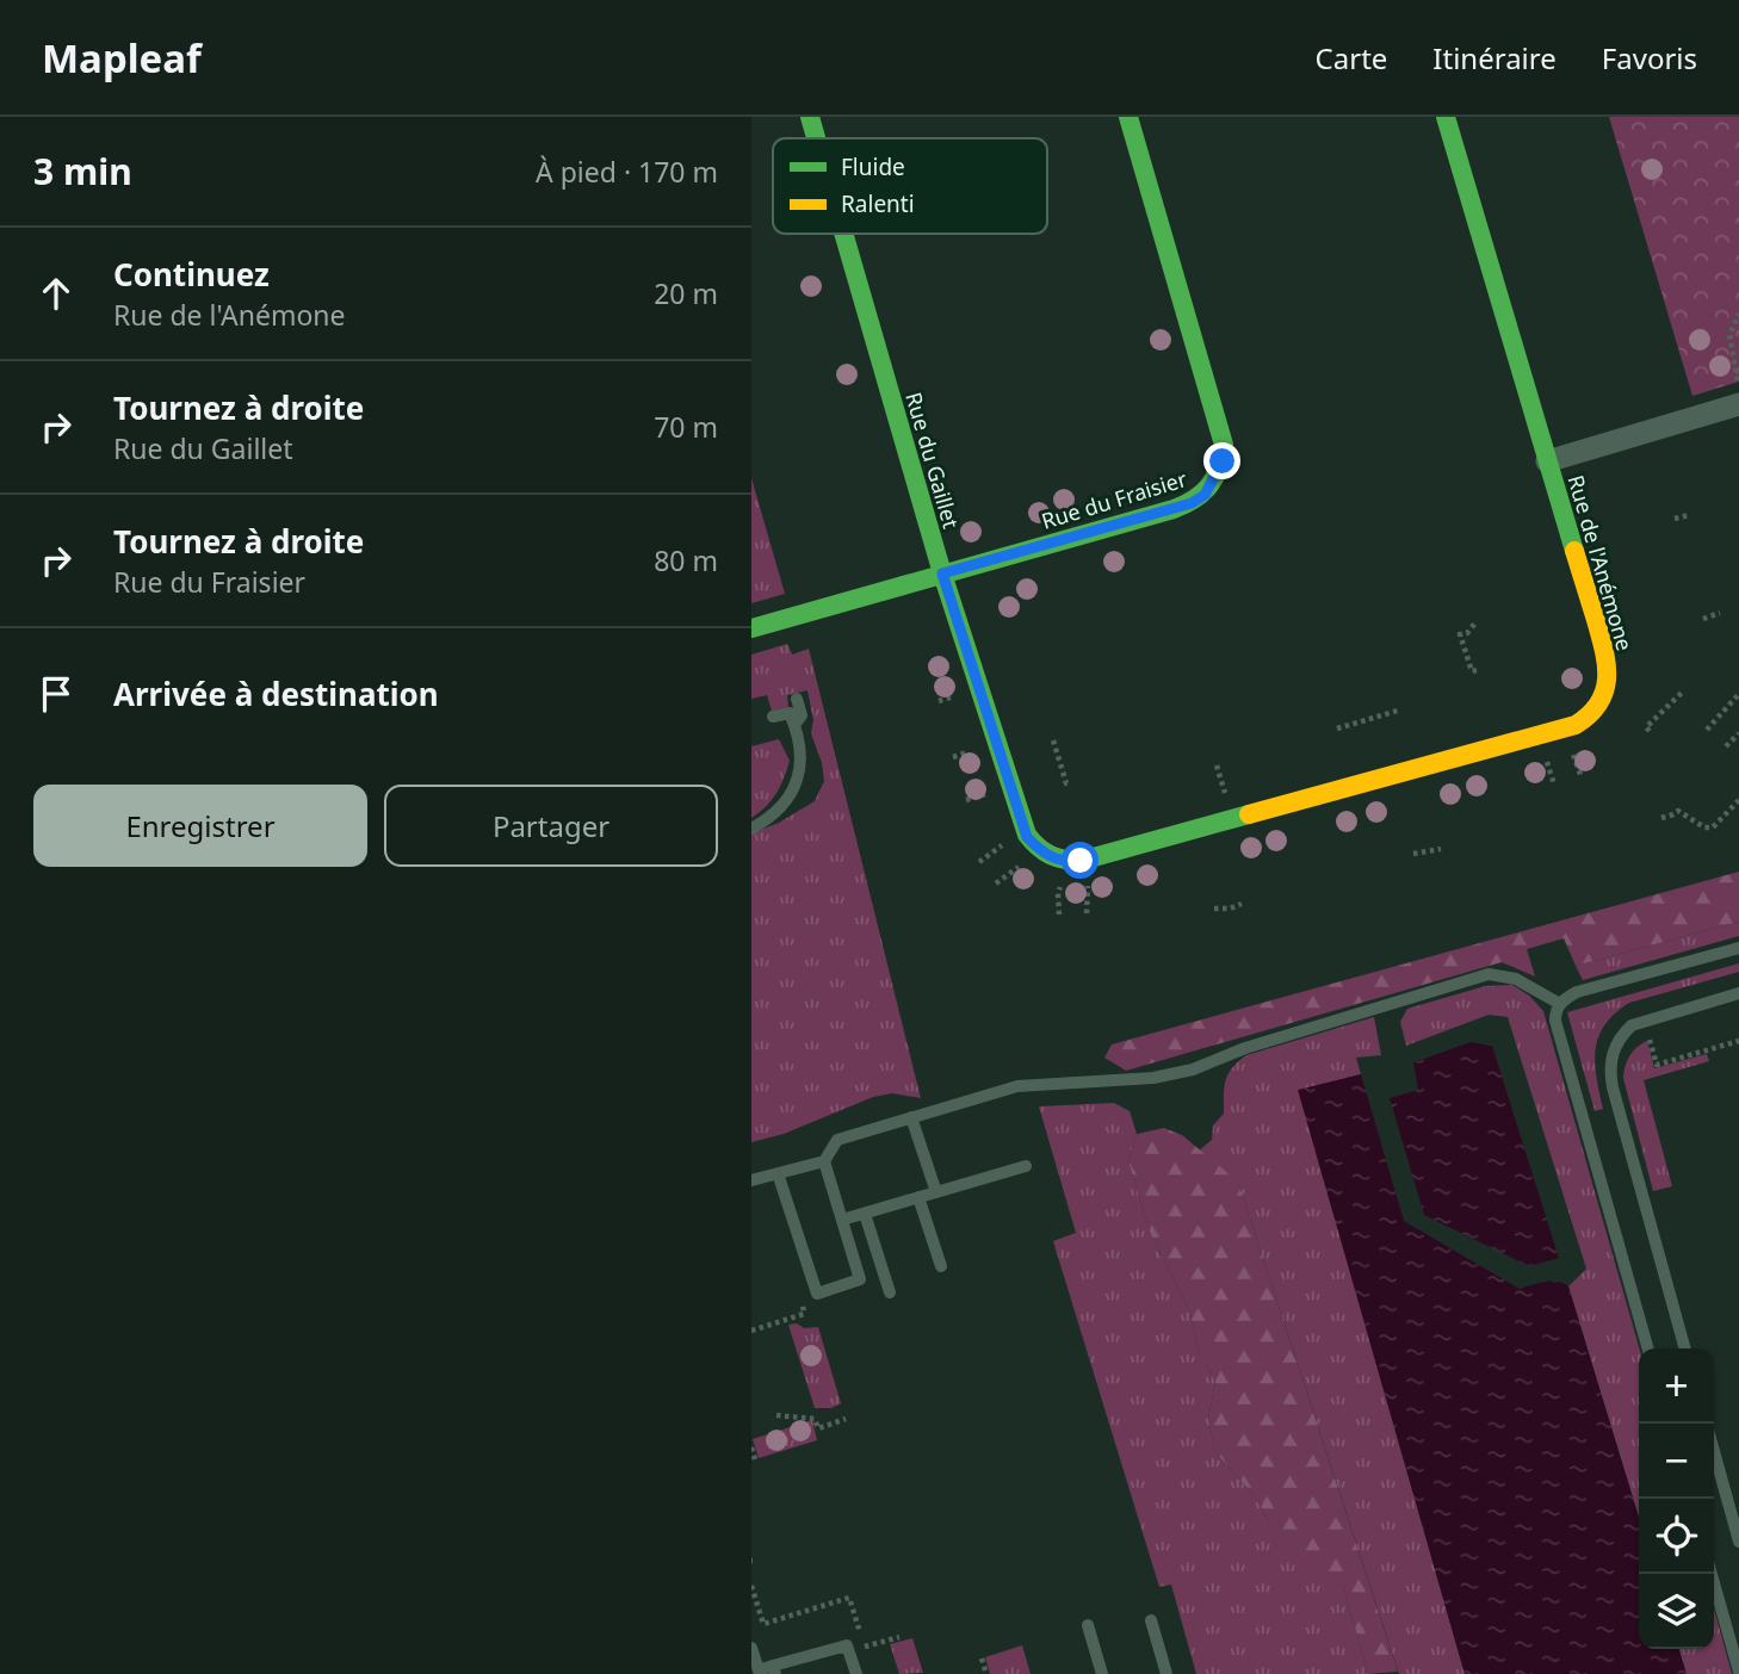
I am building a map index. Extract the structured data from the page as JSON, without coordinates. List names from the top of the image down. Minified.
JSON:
{"streets":{"street":["Rue du Gaillet","Rue du Fraisier","Rue de l'Anémone"]},"crossings":[["Rue du Gaillet","Rue du Fraisier"],["Rue du Gaillet","Rue de l'Anémone"]],"legend":["Fluide","Ralenti"],"page":{"header":"Mapleaf","nav":["Carte","Itinéraire","Favoris"],"heading":["3 min","À pied · 170 m"],"list":[["Continuez","Rue de l'Anémone","20 m"],["Tournez à droite","Rue du Gaillet","70 m"],["Tournez à droite","Rue du Fraisier","80 m"],"Arrivée à destination"],"buttons":["Enregistrer","Partager"],"map_buttons":["+","−"]}}
